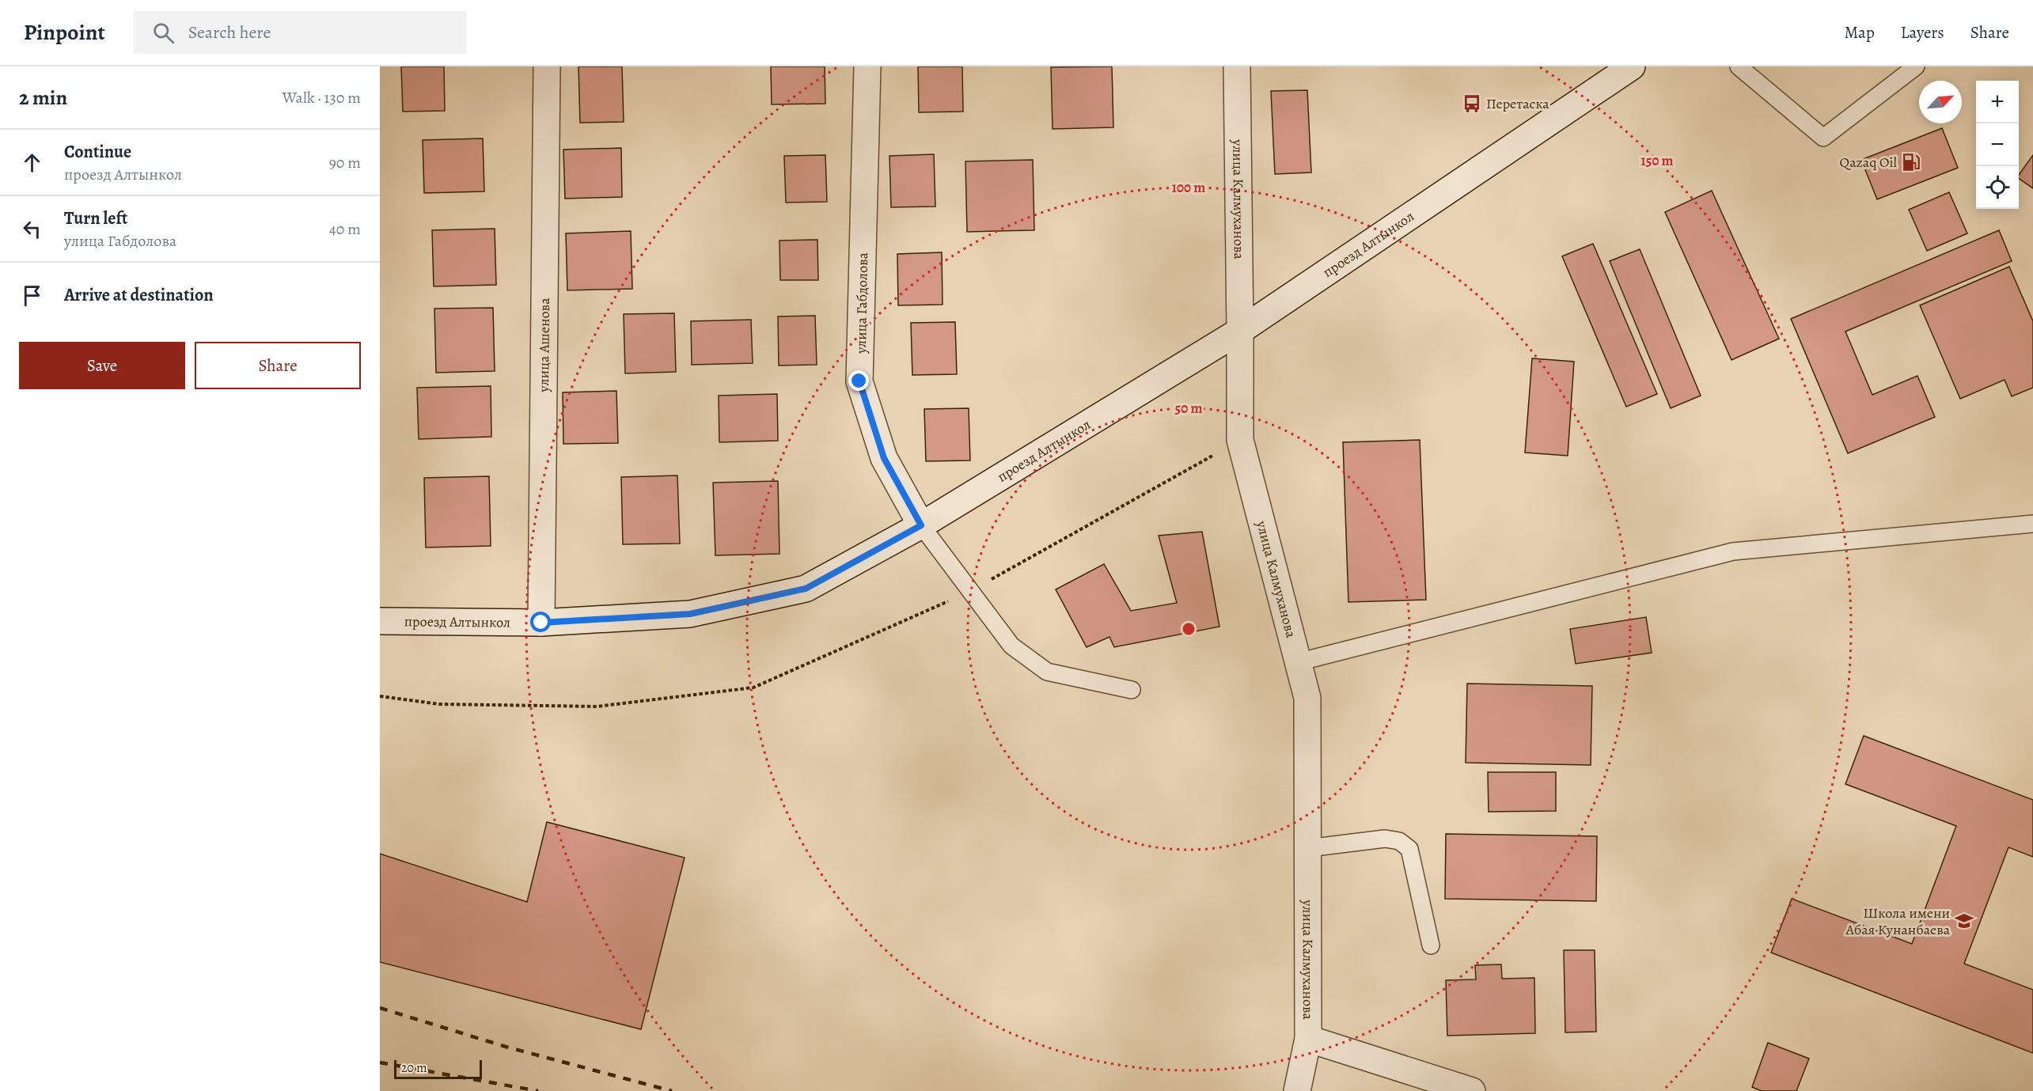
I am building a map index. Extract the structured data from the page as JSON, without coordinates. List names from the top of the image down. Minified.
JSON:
{"streets":{"street":["улица Калмуханова","проезд Алтынкол","улица Габдолова","улица Ашенова"]},"crossings":[["улица Калмуханова","проезд Алтынкол"],["проезд Алтынкол","улица Габдолова"],["проезд Алтынкол","улица Ашенова"]],"places":{"bus stop":["Перетаска"],"fuel station":["Qazaq Oil"],"school or university":["Школа имени Абая Кунанбаева"]},"scale_bar":"20 m","north":"top right","page":{"header":"Pinpoint","search":"Search here","nav":["Map","Layers","Share"],"heading":["2 min","Walk · 130 m"],"map_buttons":["+","−"],"list":[["Continue","проезд Алтынкол","90 m"],["Turn left","улица Габдолова","40 m"],"Arrive at destination"],"buttons":["Save","Share"],"scale":"20 m"},"rings":["150 m","100 m","50 m"]}
